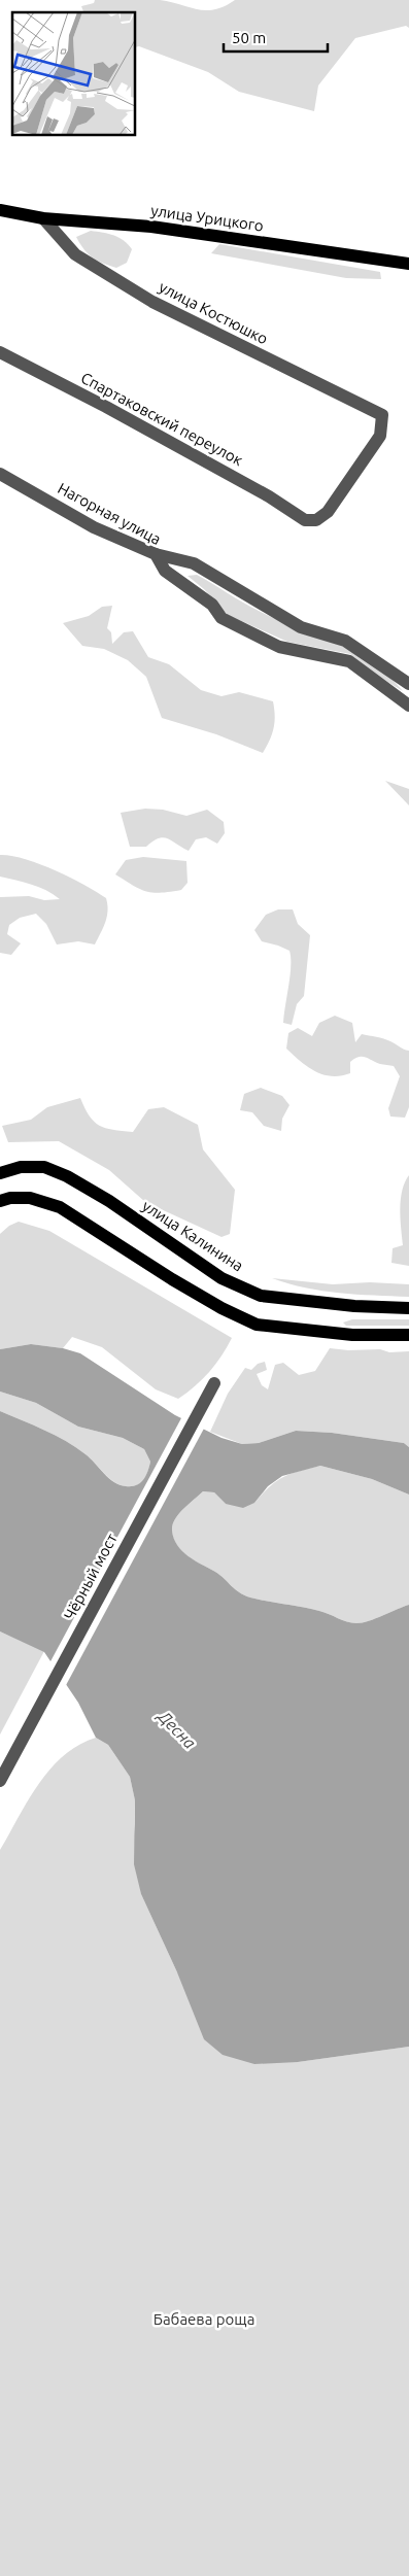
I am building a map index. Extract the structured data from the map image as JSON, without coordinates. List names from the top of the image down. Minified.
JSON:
{"streets":{"main road":["улица Урицкого","улица Калинина"],"street":["улица Костюшко","Спартаковский переулок","Нагорная улица","Чёрный мост"]},"crossings":[["улица Урицкого","улица Костюшко"],["улица Костюшко","Спартаковский переулок"]],"water":["Десна"],"parks":["Бабаева роща"],"scale_bar":"50 m"}
